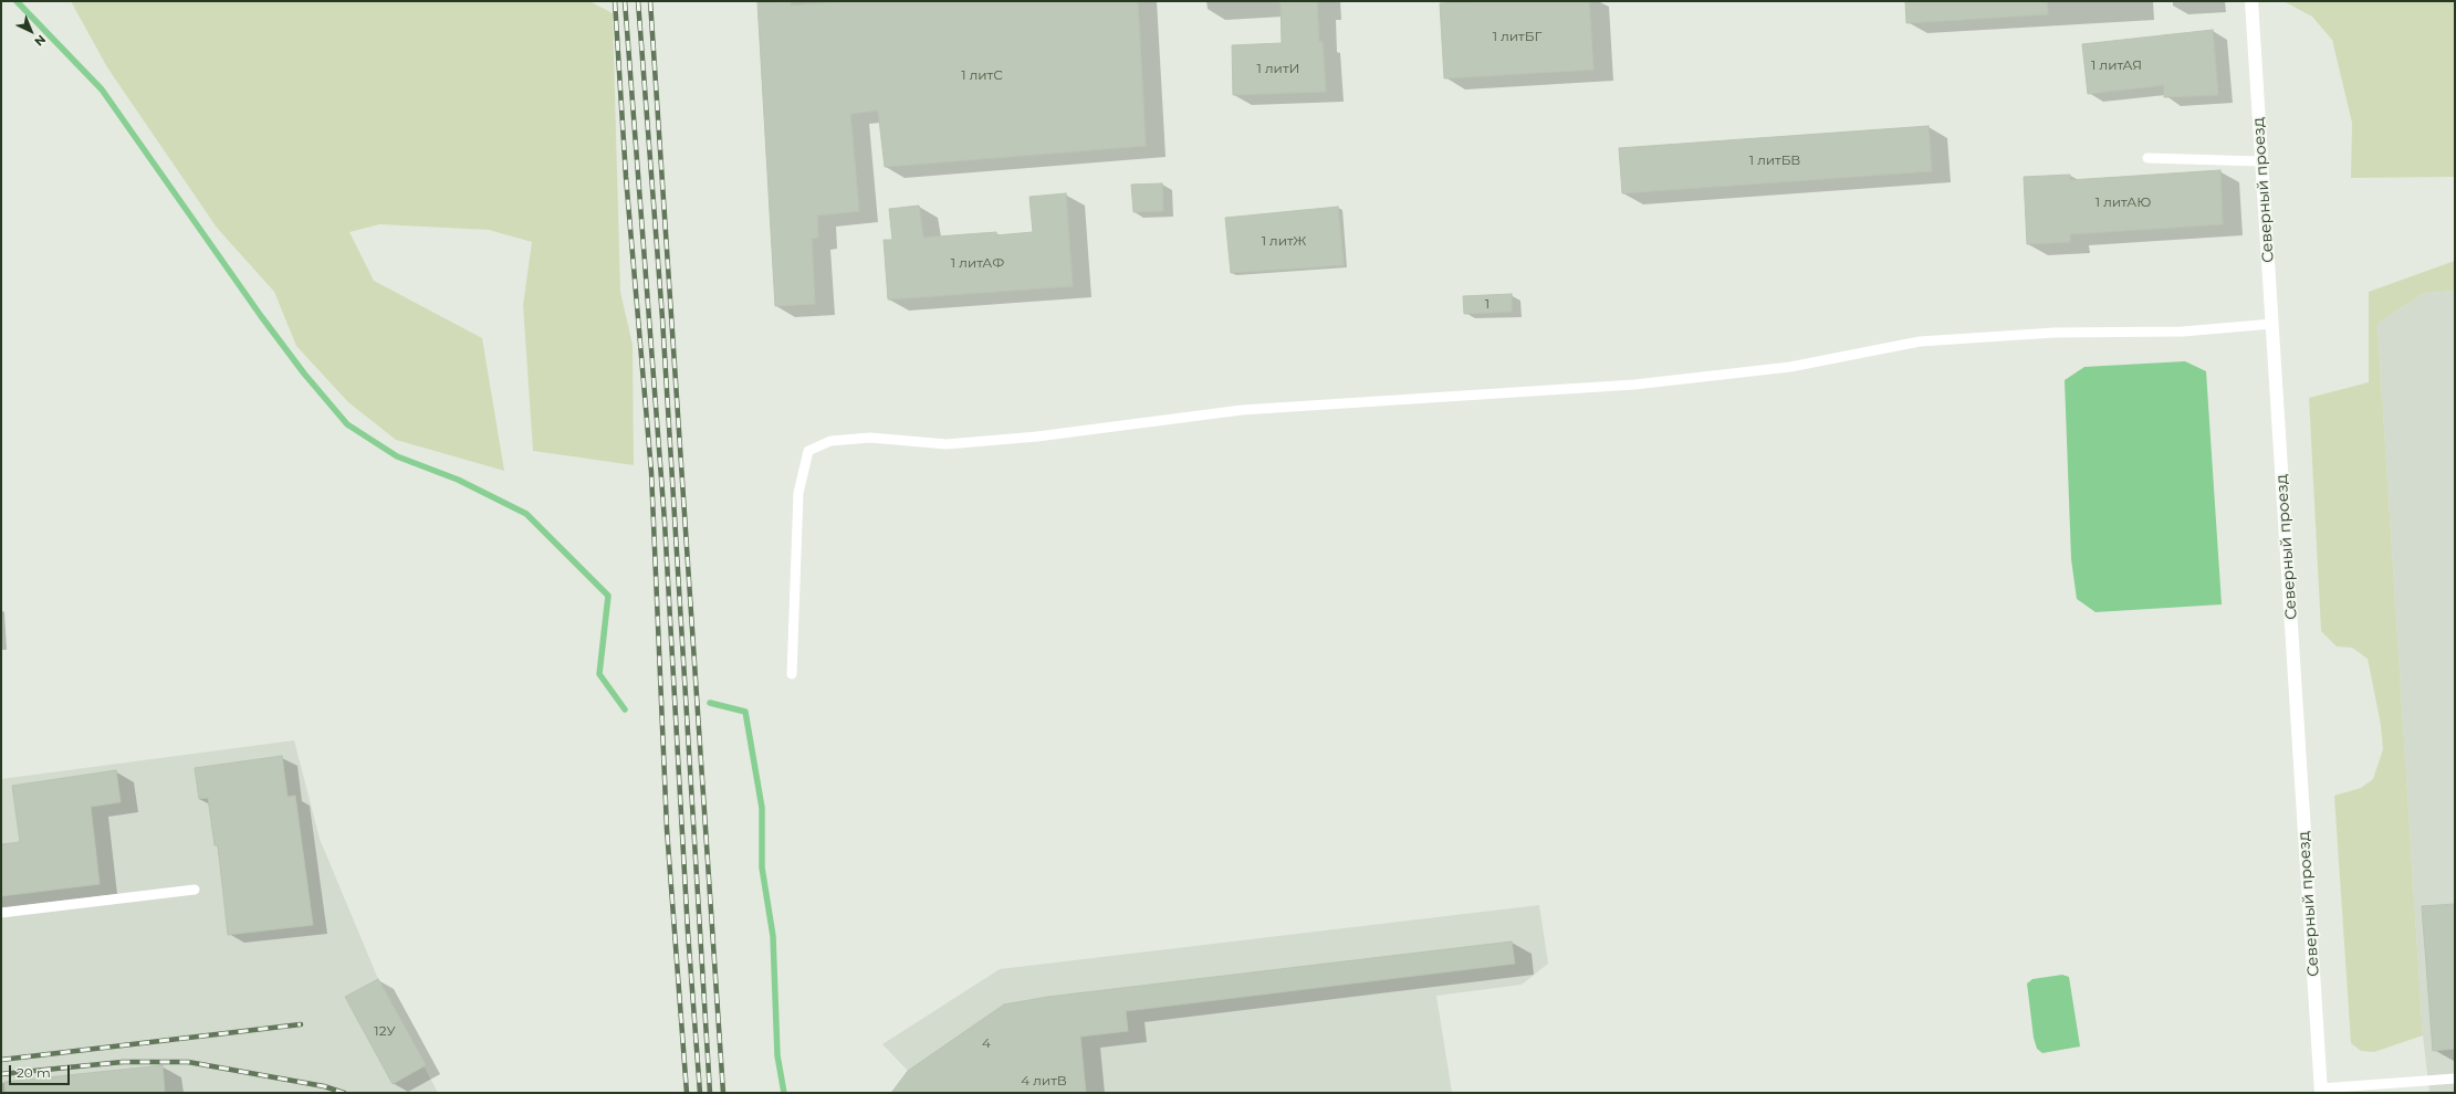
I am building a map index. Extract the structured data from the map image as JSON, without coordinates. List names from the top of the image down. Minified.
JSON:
{"streets":{"street":["Северный проезд"]},"house_numbers":["1 литБГ","1 литАЯ","1 литИ","1 литС","1 литБВ","1 литАЮ","1 литЖ","1 литАФ","1","12У","4","4 литВ"],"scale_bar":"20 m","north":"bottom right"}
